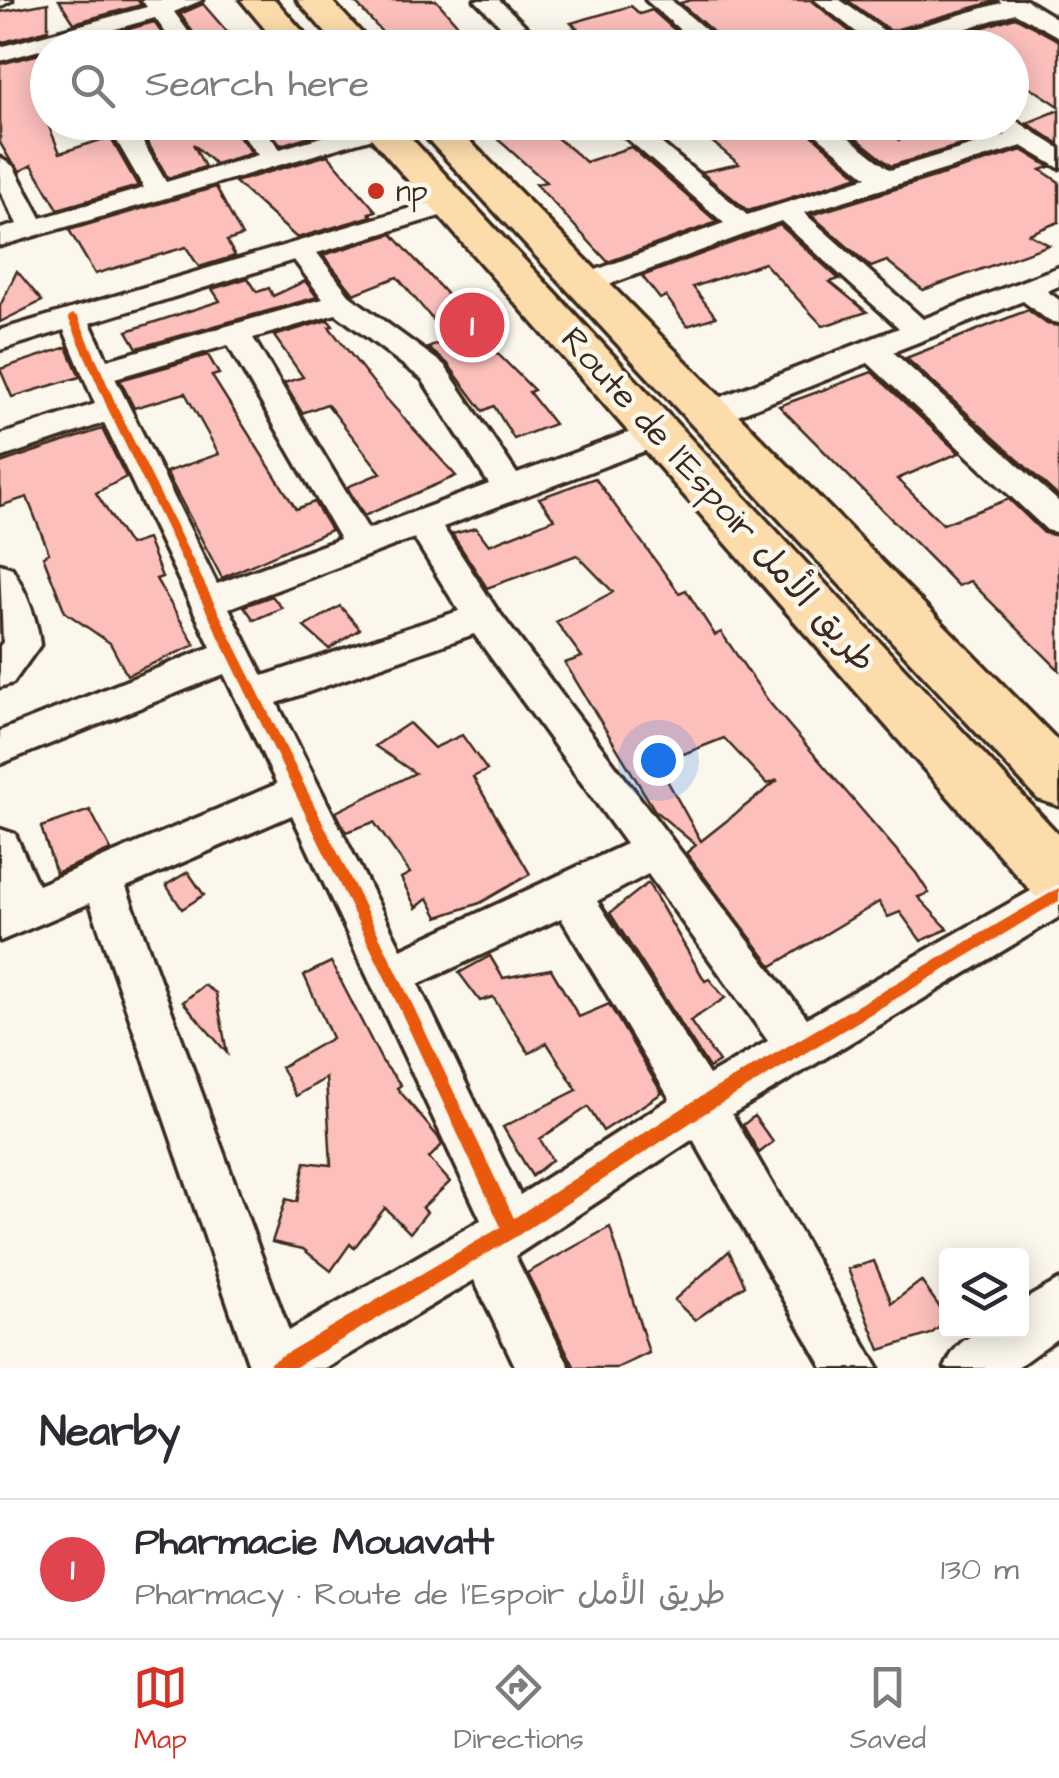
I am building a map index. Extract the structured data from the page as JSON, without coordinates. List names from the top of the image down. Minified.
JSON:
{"streets":{"highway":["Route de l’Espoir طريق الأمل"]},"places":["np"],"page":{"search":"Search here","pins":"1","heading":"Nearby","list":[{"mark":"1","name":"Pharmacie Mouavatt","note":"Pharmacy · Route de l’Espoir طريق الأمل","value":"130 m"}],"nav":["Map","Directions","Saved"]}}
